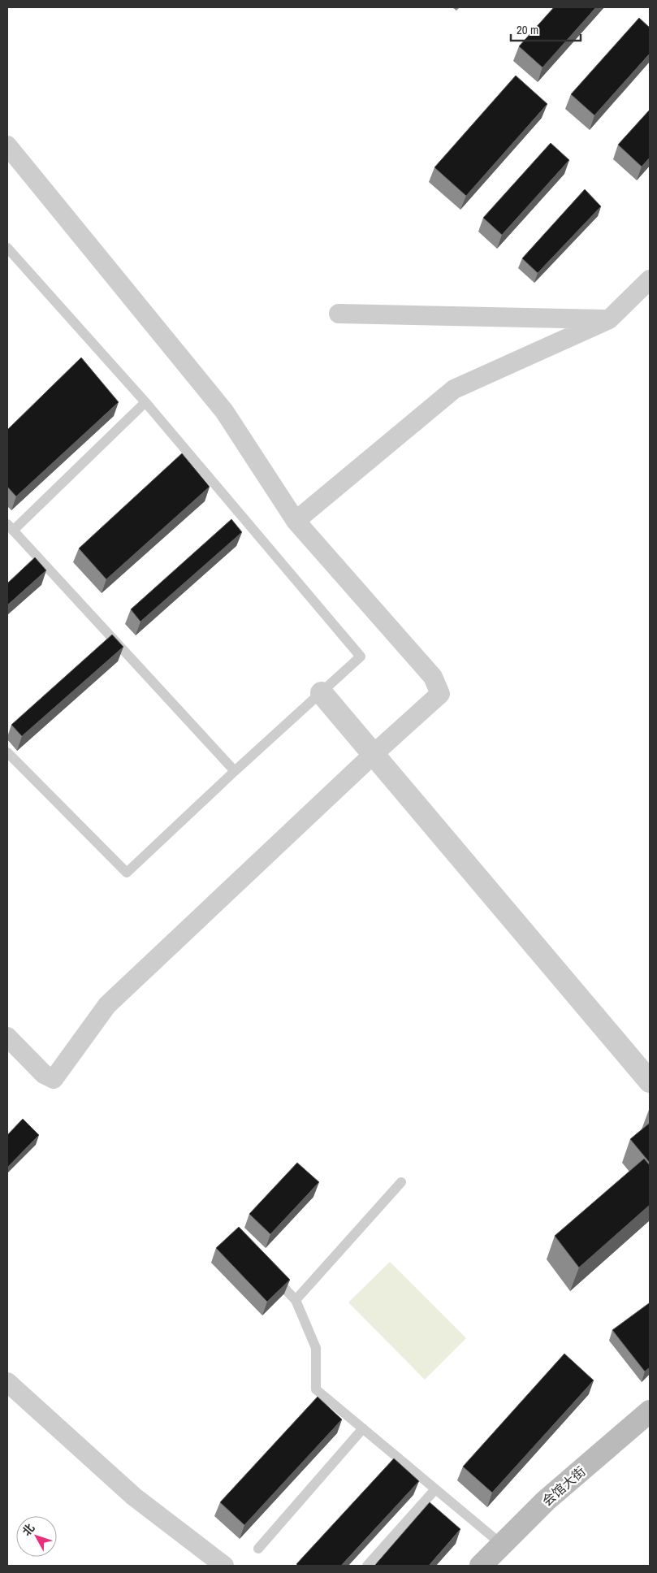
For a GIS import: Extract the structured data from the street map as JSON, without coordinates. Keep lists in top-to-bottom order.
{
  "streets": {
    "main road": ["会馆大街"]
  },
  "scale_bar": "20 m",
  "north": "top left"
}
